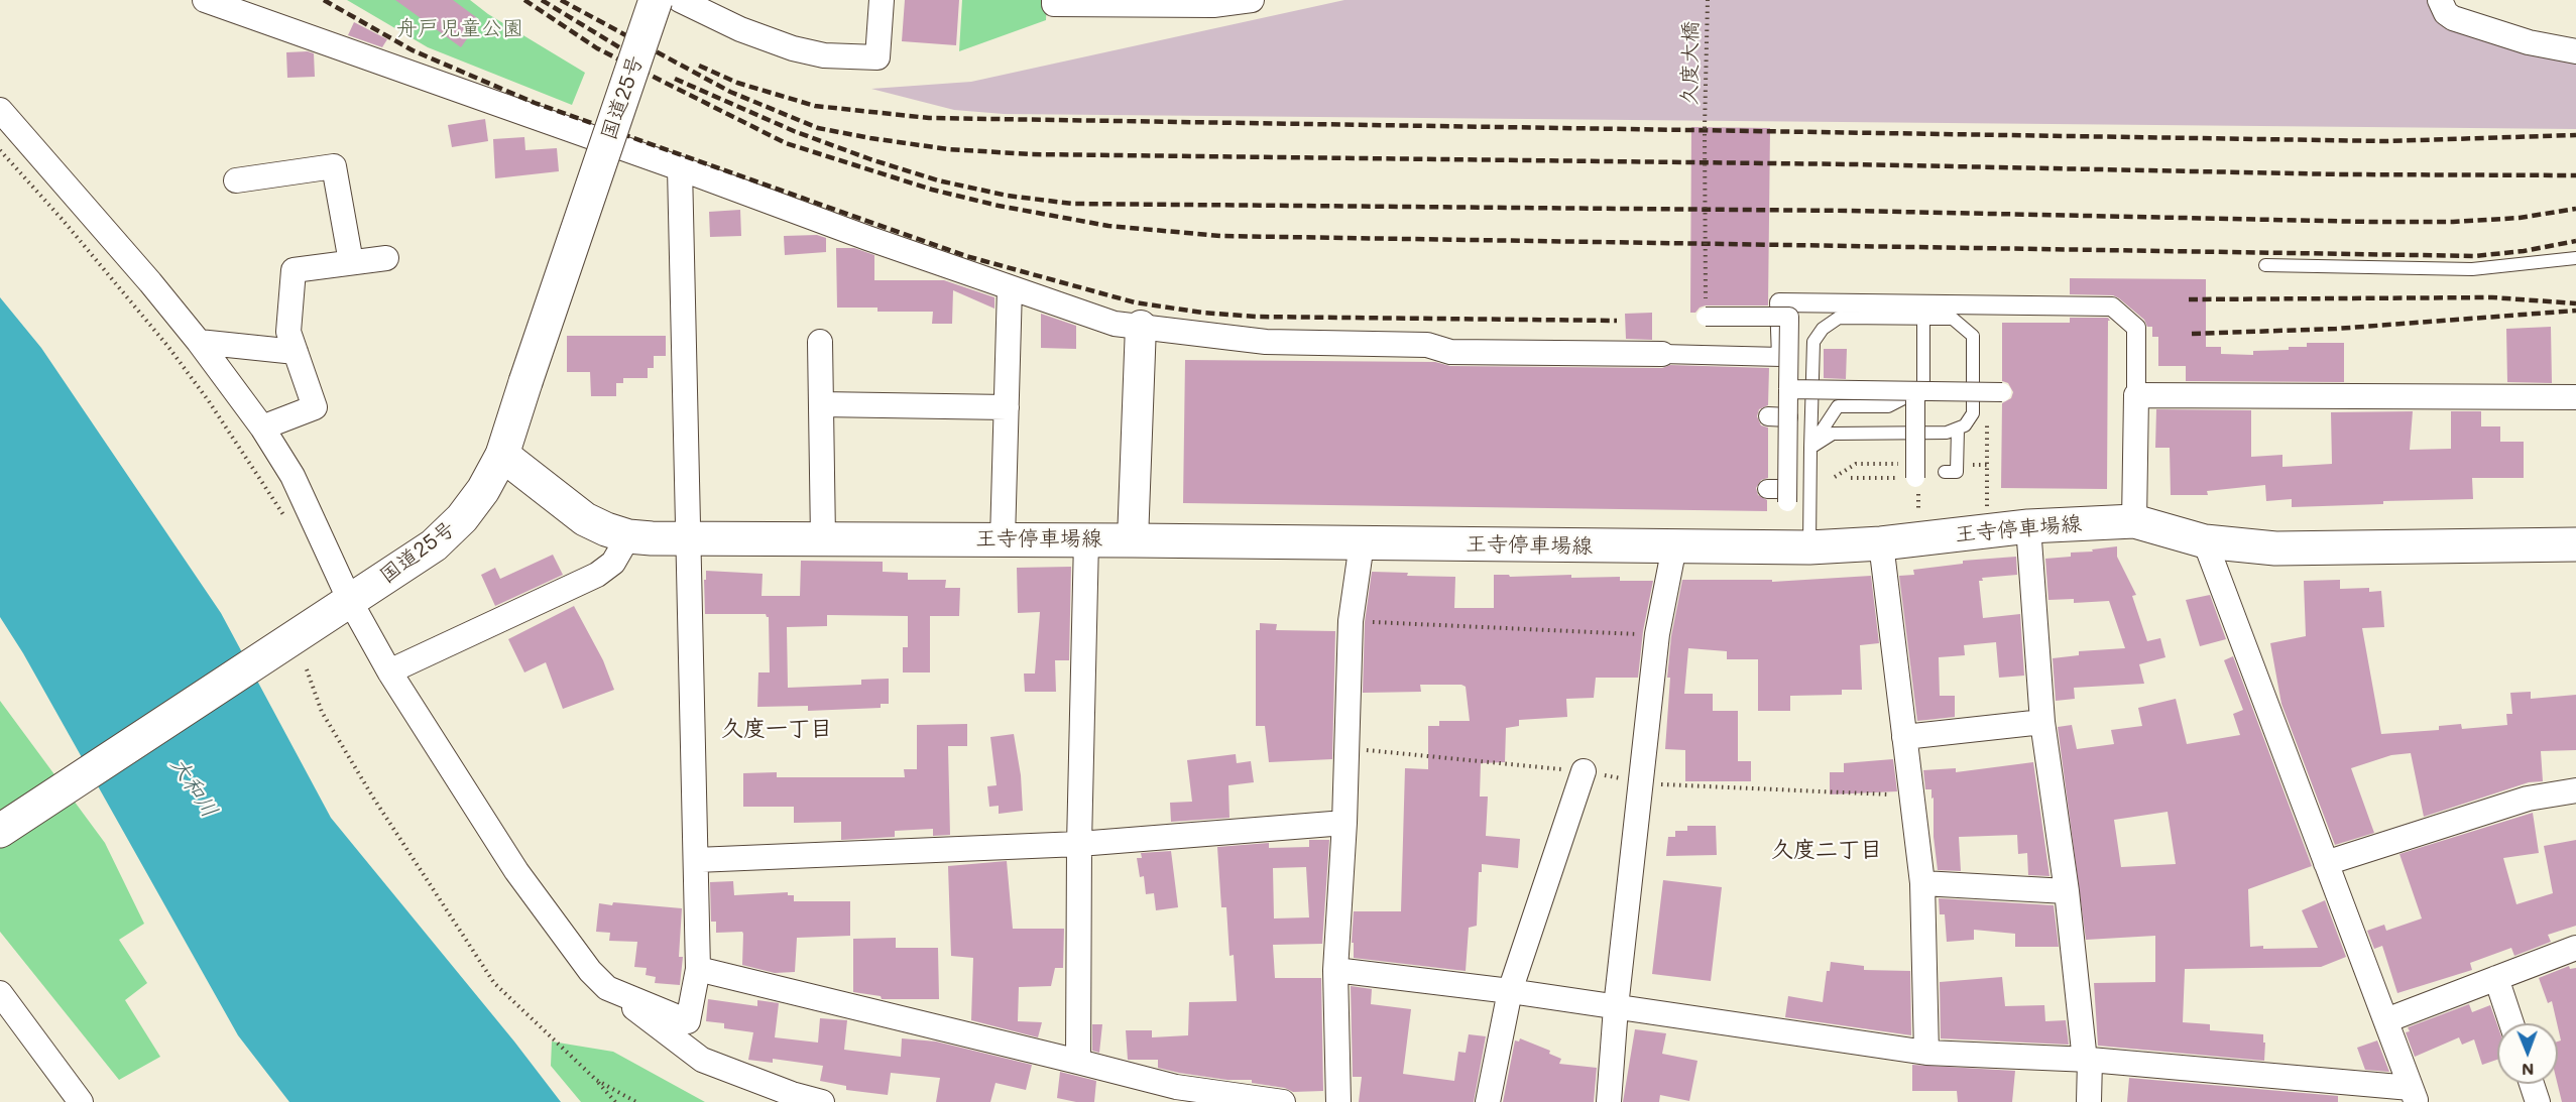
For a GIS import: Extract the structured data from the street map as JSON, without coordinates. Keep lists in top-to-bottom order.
{
  "streets": {
    "main road": ["国道25号", "王寺停車場線"],
    "path": ["久度大橋"]
  },
  "crossings": [
    ["国道25号", "王寺停車場線"]
  ],
  "districts": ["久度一丁目", "久度二丁目"],
  "water": ["大和川"],
  "parks": ["舟戸児童公園"],
  "north": "bottom"
}
